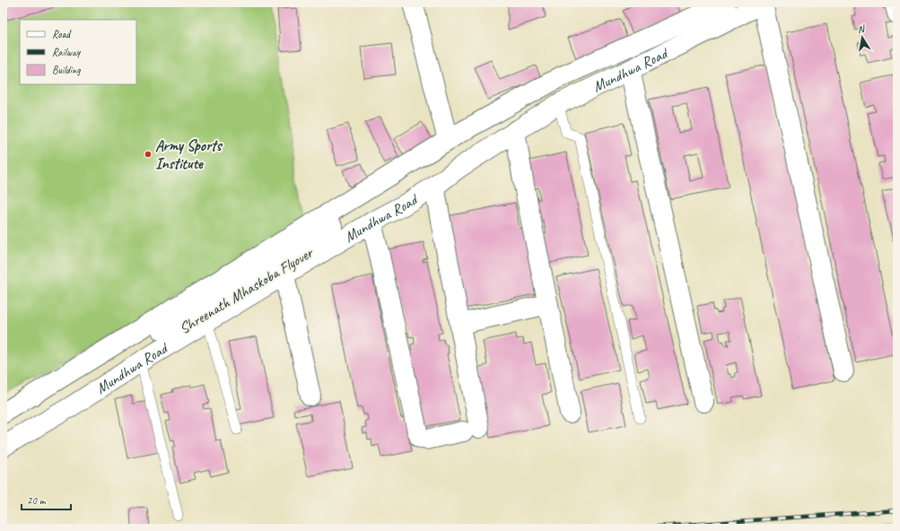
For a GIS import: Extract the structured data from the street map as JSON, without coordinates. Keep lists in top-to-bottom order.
{
  "streets": {
    "main road": ["Mundhwa Road", "Shreenath Mhaskoba Flyover"]
  },
  "crossings": [
    ["Mundhwa Road", "Shreenath Mhaskoba Flyover"]
  ],
  "places": ["Army Sports Institute"],
  "legend": ["Road", "Railway", "Building"],
  "scale_bar": "20 m",
  "north": "top"
}
